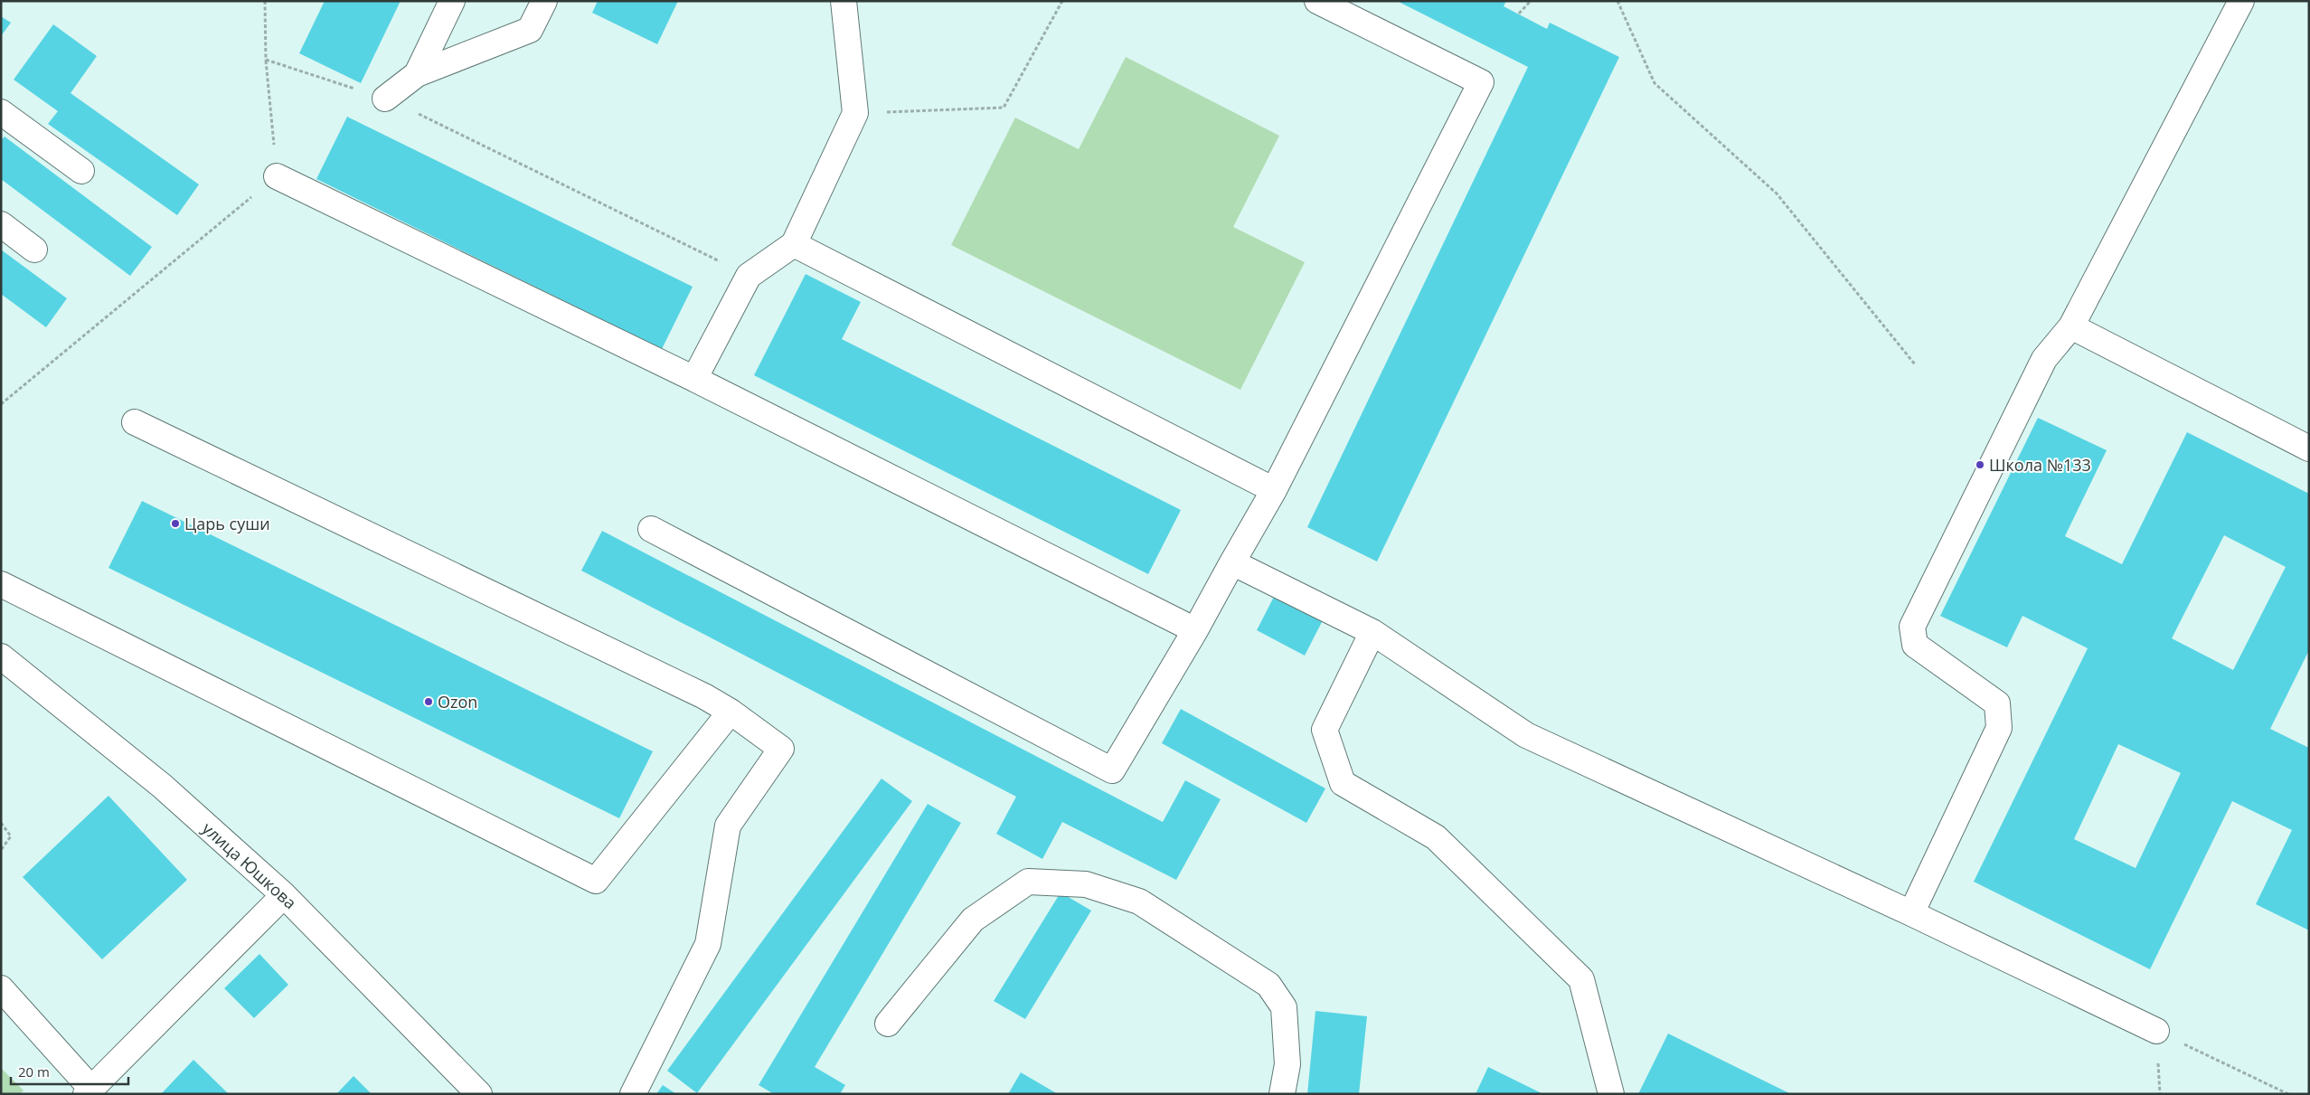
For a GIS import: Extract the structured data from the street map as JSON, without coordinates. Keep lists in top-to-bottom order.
{
  "streets": {
    "street": ["улица Юшкова"]
  },
  "places": ["Школа №133", "Царь суши", "Ozon"],
  "scale_bar": "20 m"
}
